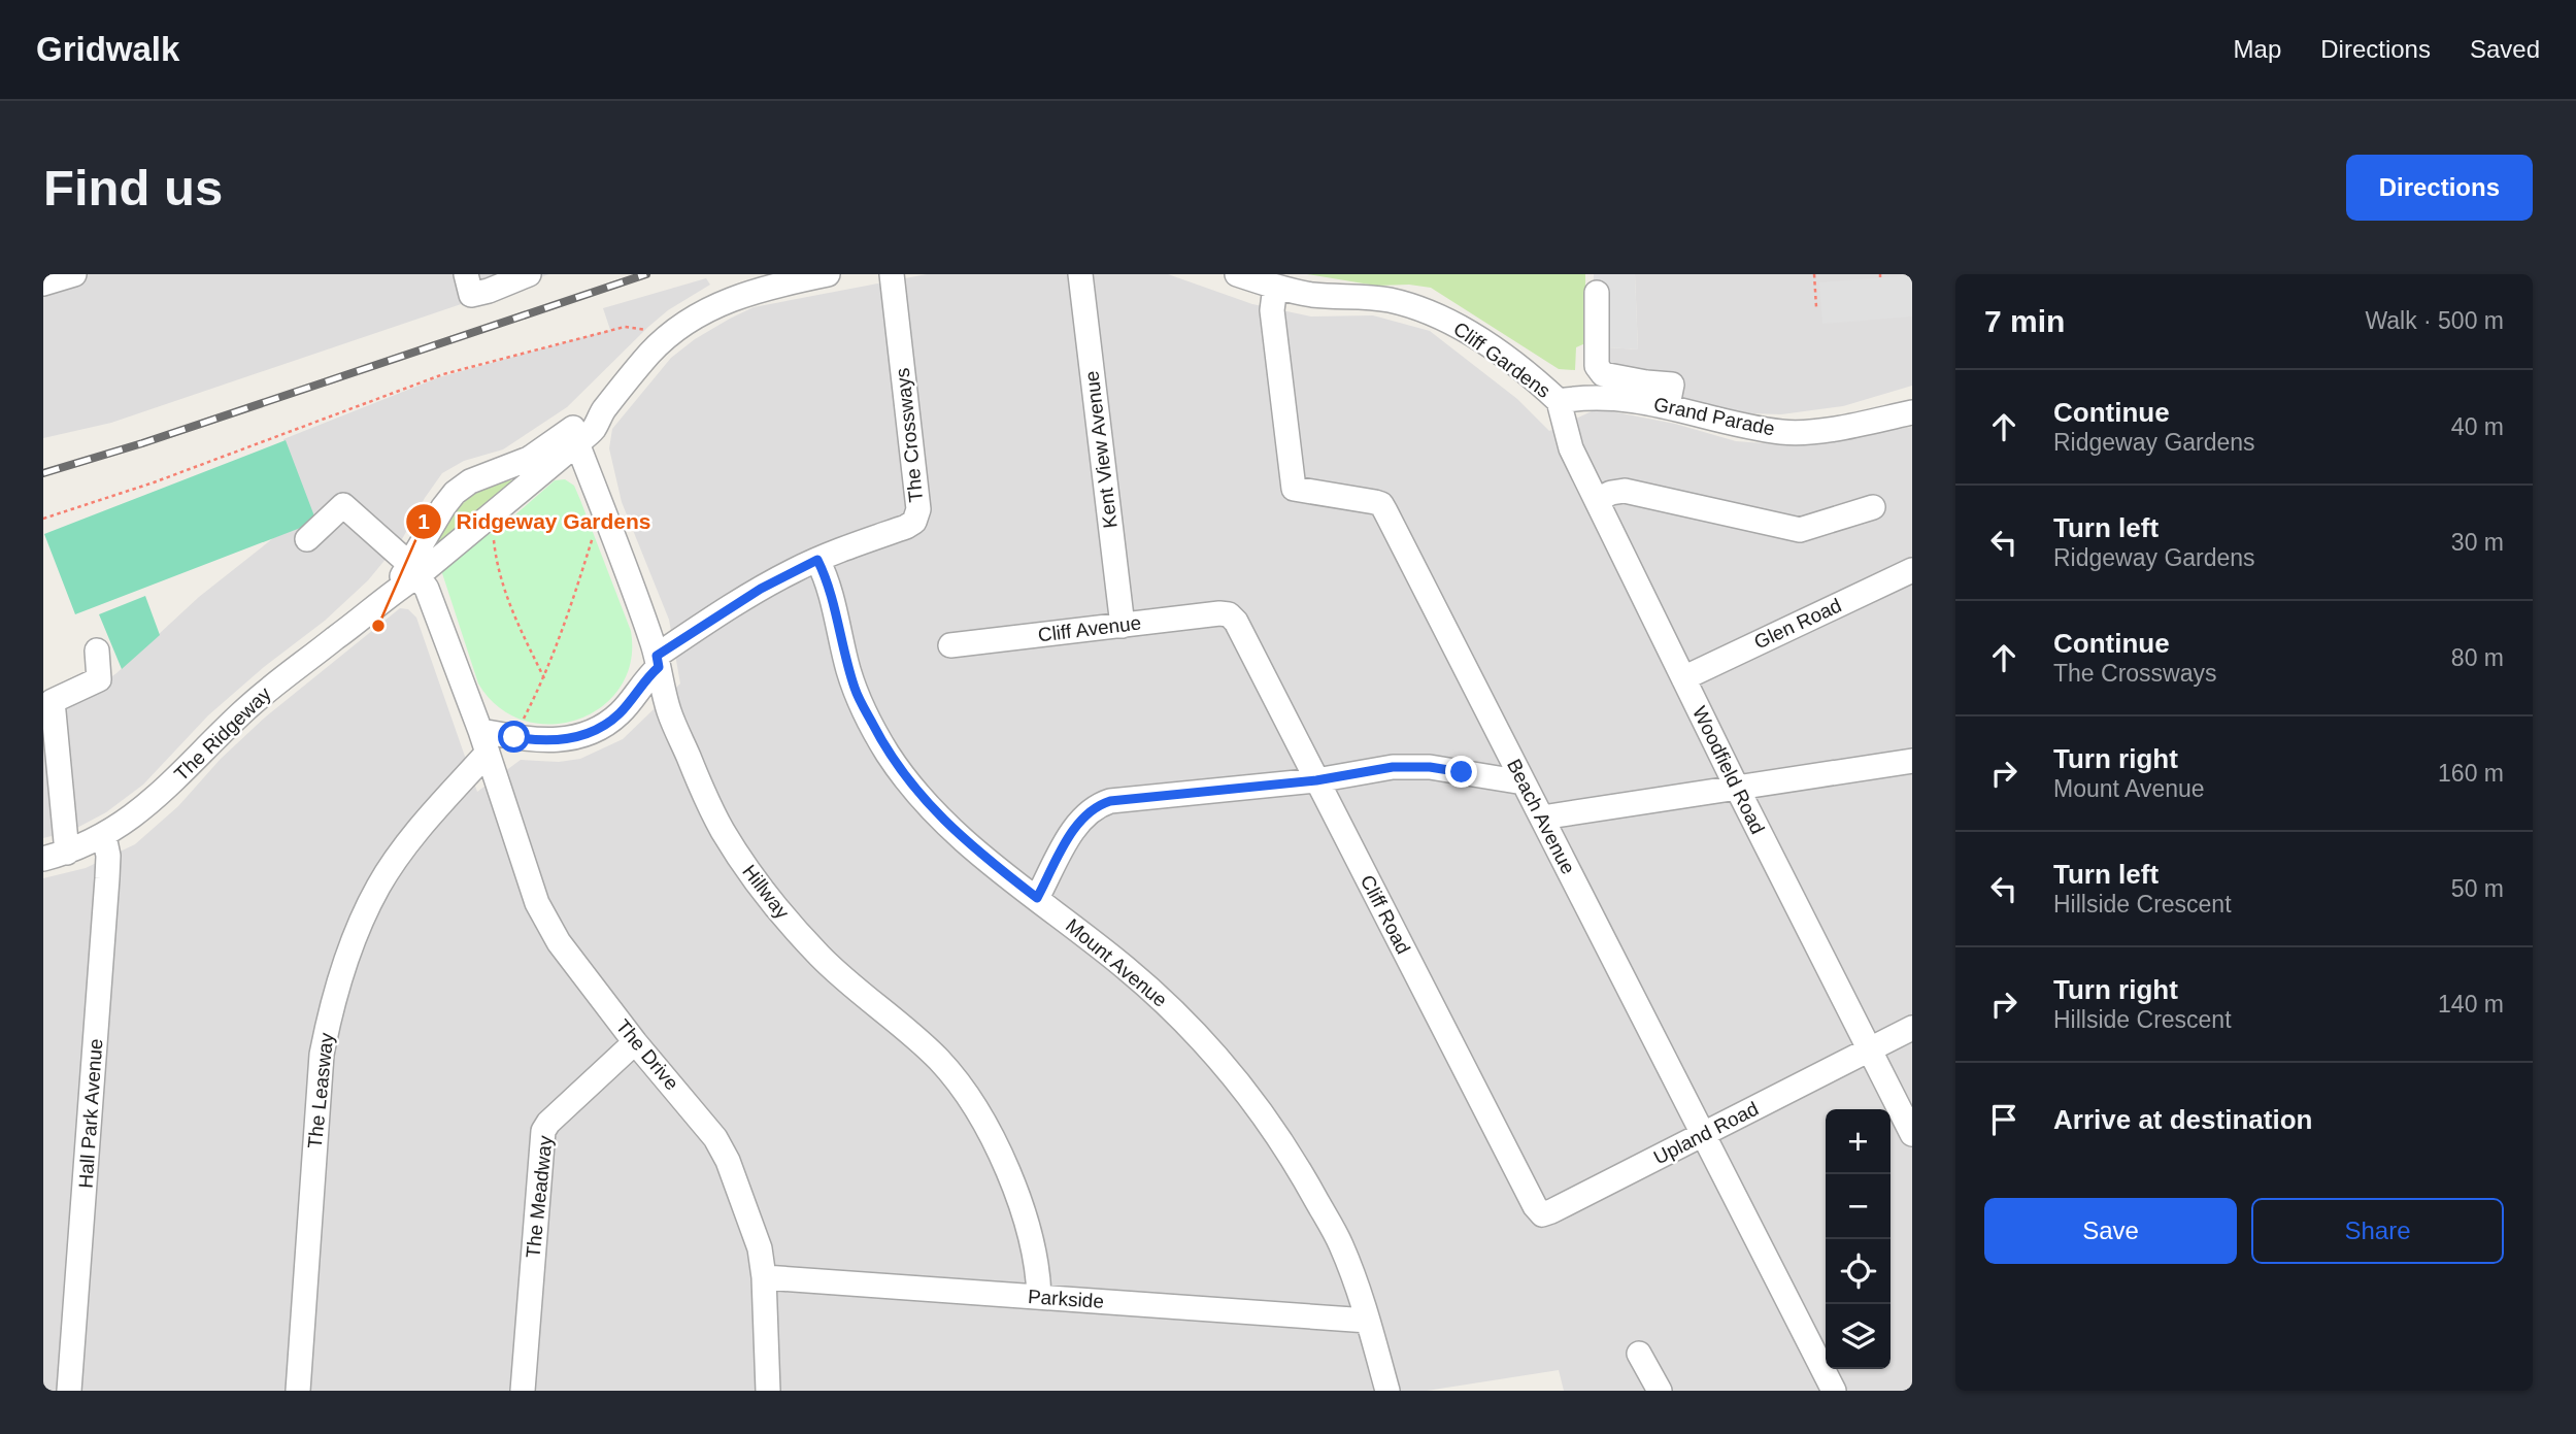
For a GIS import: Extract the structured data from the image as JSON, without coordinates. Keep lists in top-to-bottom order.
{
  "streets": {
    "street": [
      "Cliff Gardens",
      "Grand Parade",
      "The Crossways",
      "Kent View Avenue",
      "Glen Road",
      "Cliff Avenue",
      "The Ridgeway",
      "Woodfield Road",
      "Beach Avenue",
      "Hillway",
      "Cliff Road",
      "Mount Avenue",
      "The Drive",
      "The Leasway",
      "Hall Park Avenue",
      "Upland Road",
      "The Meadway",
      "Parkside"
    ]
  },
  "crossings": [
    ["Cliff Gardens", "Grand Parade"],
    ["Cliff Gardens", "Woodfield Road"],
    ["Cliff Gardens", "Beach Avenue"],
    ["Grand Parade", "Woodfield Road"],
    ["The Crossways", "Hillway"],
    ["The Crossways", "Mount Avenue"],
    ["The Crossways", "The Drive"],
    ["The Crossways", "The Leasway"],
    ["Kent View Avenue", "Cliff Avenue"],
    ["Glen Road", "Woodfield Road"],
    ["Cliff Avenue", "Cliff Road"],
    ["The Ridgeway", "Hillway"],
    ["The Ridgeway", "The Drive"],
    ["The Ridgeway", "Hall Park Avenue"],
    ["Woodfield Road", "Upland Road"],
    ["Beach Avenue", "Upland Road"],
    ["Hillway", "Parkside"],
    ["Cliff Road", "Upland Road"],
    ["Mount Avenue", "Parkside"],
    ["The Drive", "The Leasway"],
    ["The Drive", "The Meadway"],
    ["The Drive", "Parkside"]
  ],
  "places": ["Ridgeway Gardens"],
  "page": {
    "header": "Gridwalk",
    "nav": ["Map", "Directions", "Saved"],
    "buttons": [
      "Directions",
      ["Save", "Share"]
    ],
    "title": "Find us",
    "heading": ["7 min", "Walk · 500 m"],
    "list": [
      ["Continue", "Ridgeway Gardens", "40 m"],
      ["Turn left", "Ridgeway Gardens", "30 m"],
      ["Continue", "The Crossways", "80 m"],
      ["Turn right", "Mount Avenue", "160 m"],
      ["Turn left", "Hillside Crescent", "50 m"],
      ["Turn right", "Hillside Crescent", "140 m"],
      "Arrive at destination"
    ],
    "map_buttons": ["+", "−"]
  }
}
